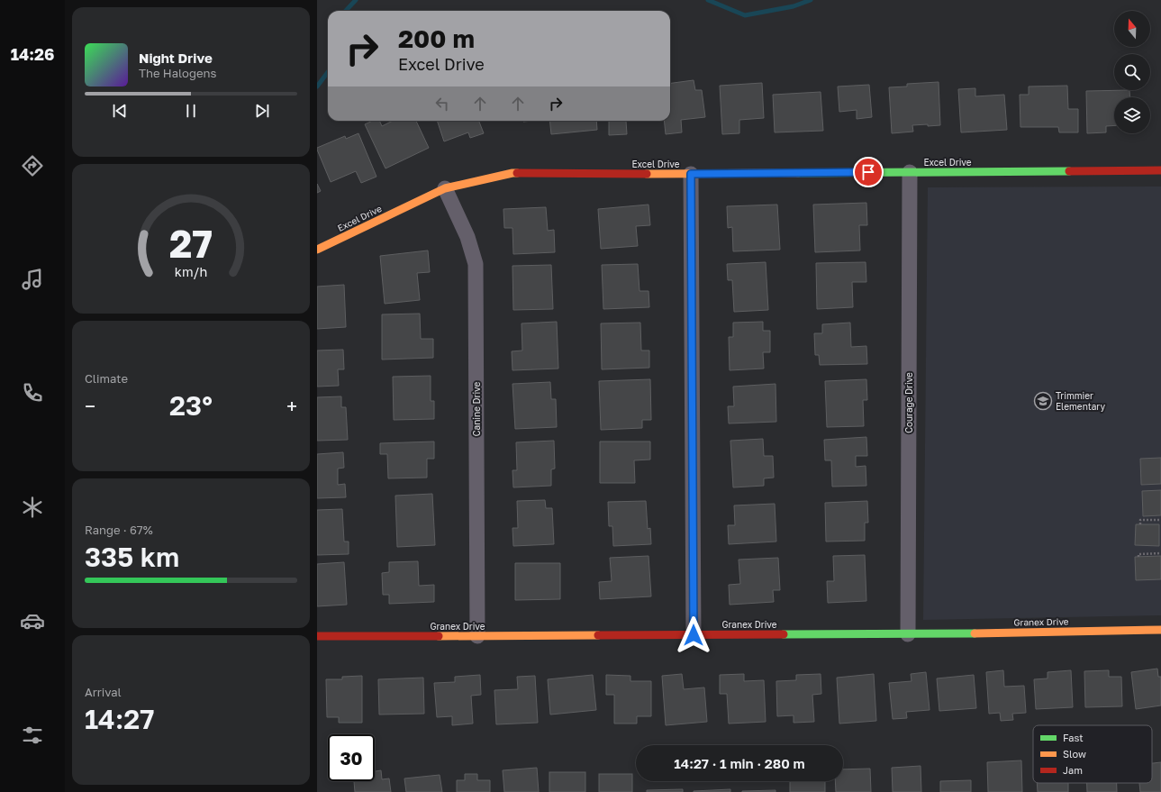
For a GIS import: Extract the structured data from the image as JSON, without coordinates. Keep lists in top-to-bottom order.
{
  "streets": {
    "street": [
      "Excel Drive",
      "Courage Drive",
      "Canine Drive",
      "Granex Drive"
    ]
  },
  "crossings": [
    ["Excel Drive", "Courage Drive"],
    ["Excel Drive", "Canine Drive"],
    ["Courage Drive", "Granex Drive"],
    ["Canine Drive", "Granex Drive"]
  ],
  "places": {
    "school or university": ["Trimmier Elementary"]
  },
  "legend": ["Fast", "Slow", "Jam"],
  "north": "top",
  "page": {
    "tabs": "14:26",
    "turn": ["200 m", "Excel Drive"],
    "song": ["Night Drive", "The Halogens"],
    "tile": [
      "Climate",
      ["Range · 67%", "335 km"],
      ["Arrival", "14:27"]
    ],
    "heat": ["−", "23°", "+"],
    "limit": "30",
    "trip": "14:27 · 1 min · 280 m",
    "gauge": ["27", "km/h"]
  }
}
